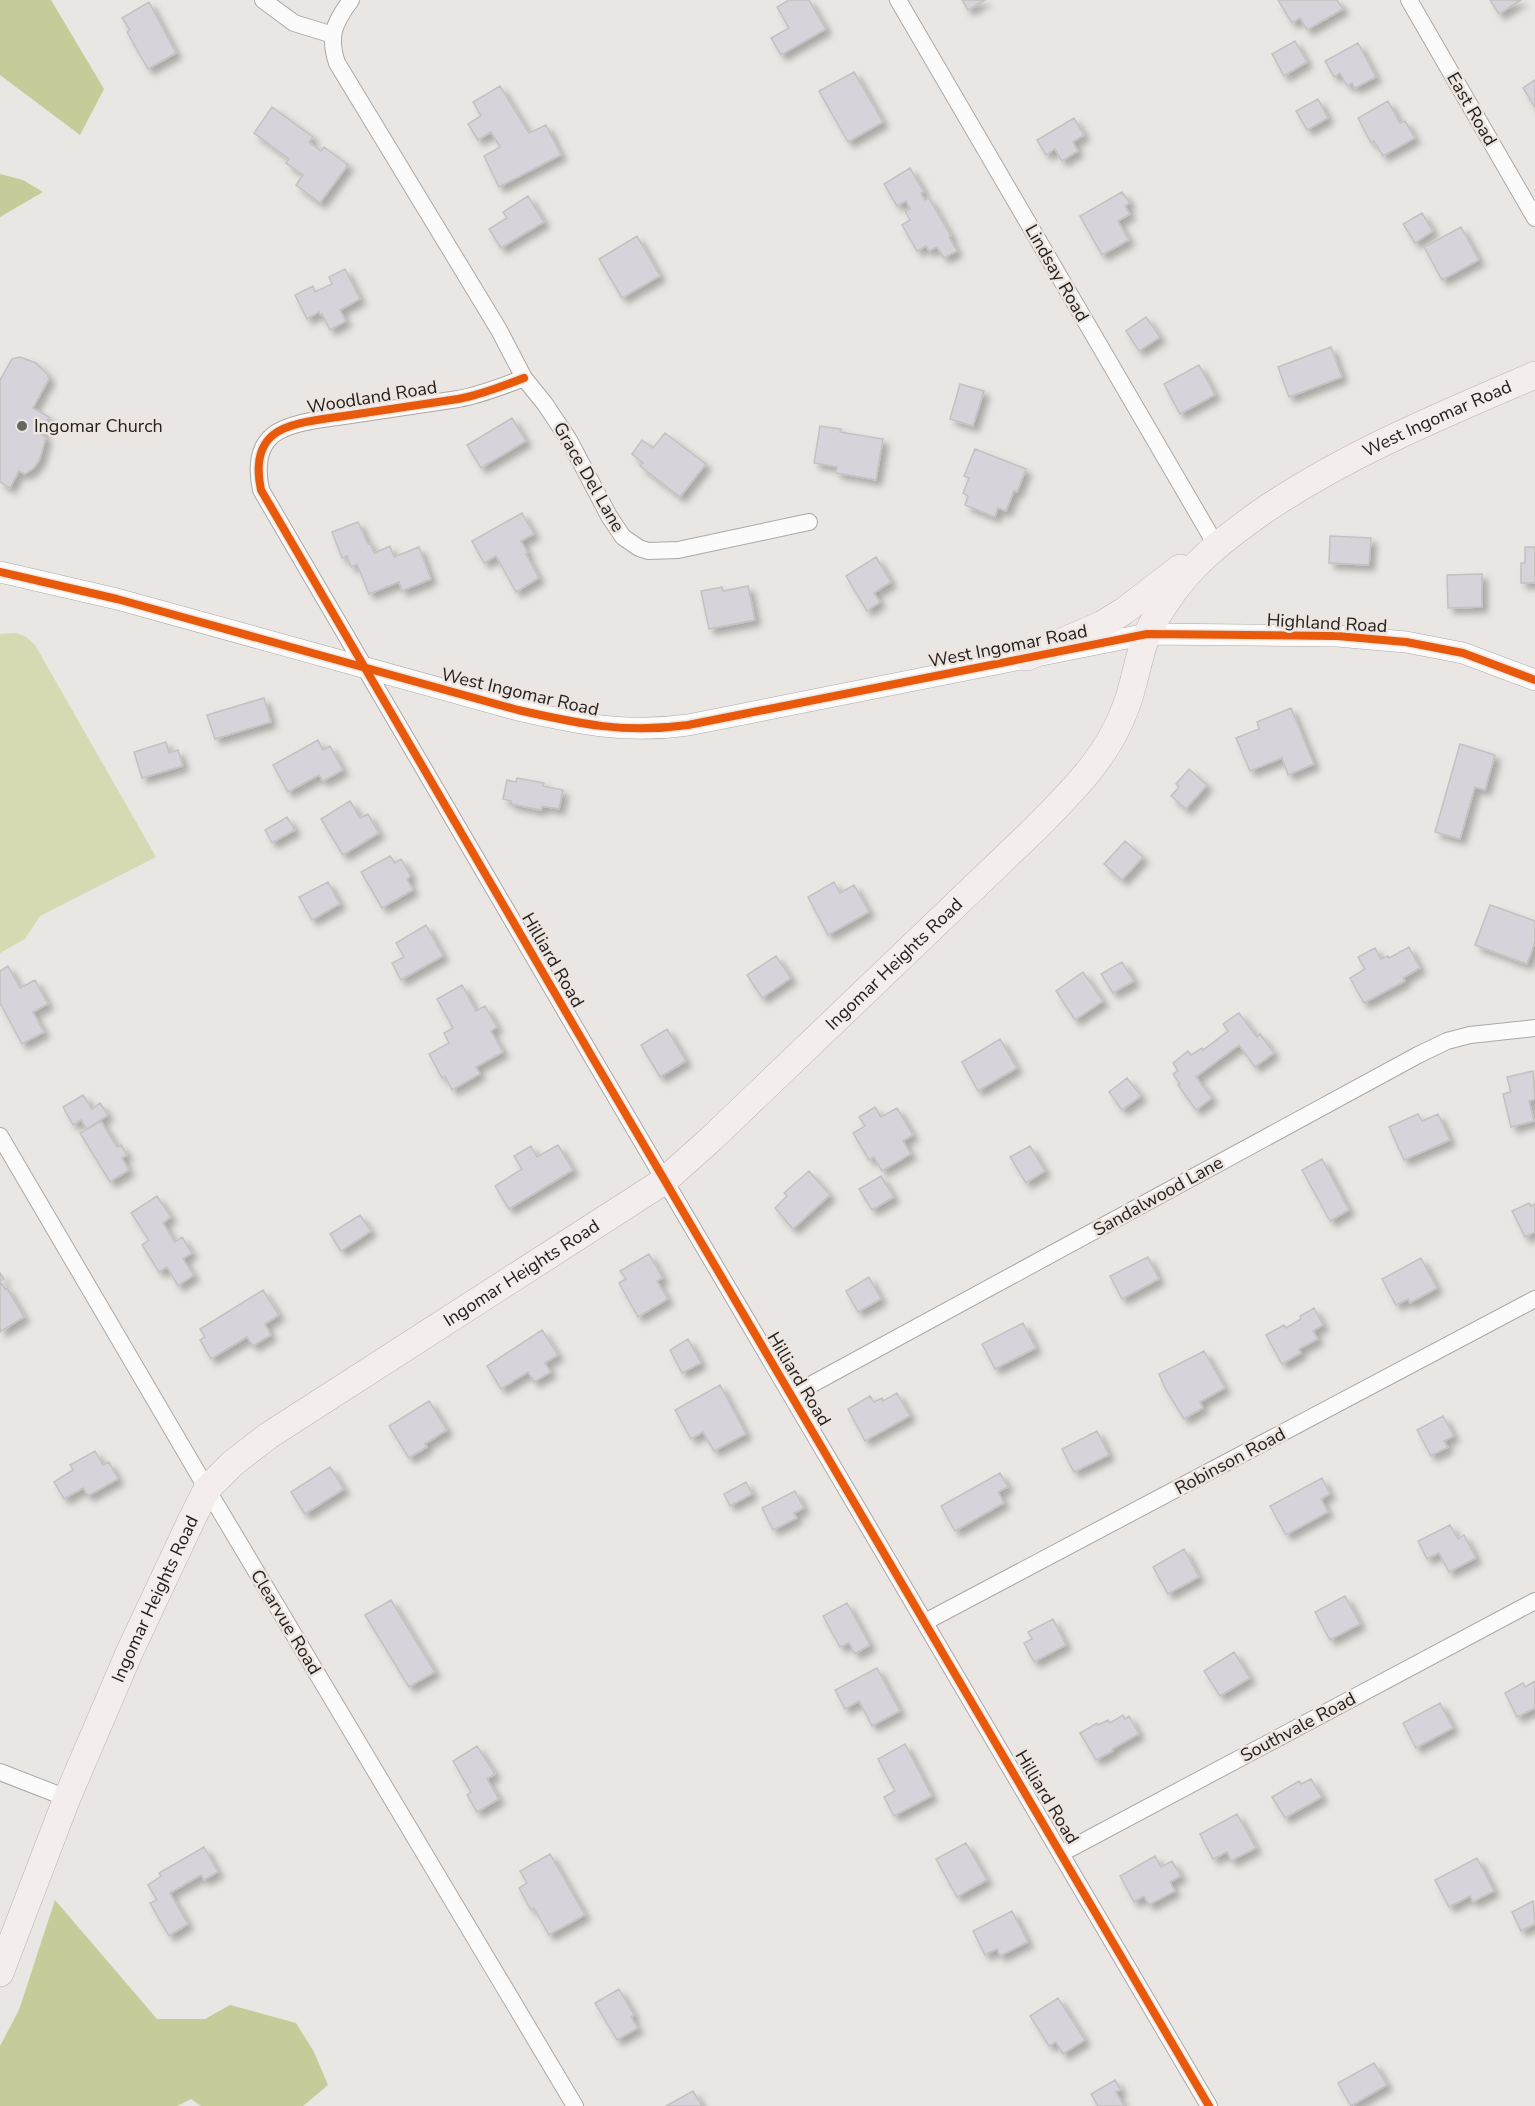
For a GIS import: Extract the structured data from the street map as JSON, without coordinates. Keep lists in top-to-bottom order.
{
  "streets": {
    "main road": ["West Ingomar Road", "Ingomar Heights Road"],
    "street": [
      "East Road",
      "Lindsay Road",
      "Woodland Road",
      "Grace Del Lane",
      "Highland Road",
      "Hilliard Road",
      "Sandalwood Lane",
      "Robinson Road",
      "Clearvue Road",
      "Southvale Road"
    ]
  },
  "crossings": [
    ["Lindsay Road", "West Ingomar Road"],
    ["Woodland Road", "West Ingomar Road"],
    ["Woodland Road", "Grace Del Lane"],
    ["Woodland Road", "Hilliard Road"],
    ["West Ingomar Road", "Highland Road"],
    ["West Ingomar Road", "Hilliard Road"],
    ["West Ingomar Road", "Ingomar Heights Road"],
    ["Highland Road", "Ingomar Heights Road"],
    ["Hilliard Road", "Ingomar Heights Road"],
    ["Hilliard Road", "Sandalwood Lane"],
    ["Hilliard Road", "Robinson Road"],
    ["Hilliard Road", "Southvale Road"],
    ["Ingomar Heights Road", "Clearvue Road"]
  ],
  "places": ["Ingomar Church"]
}
